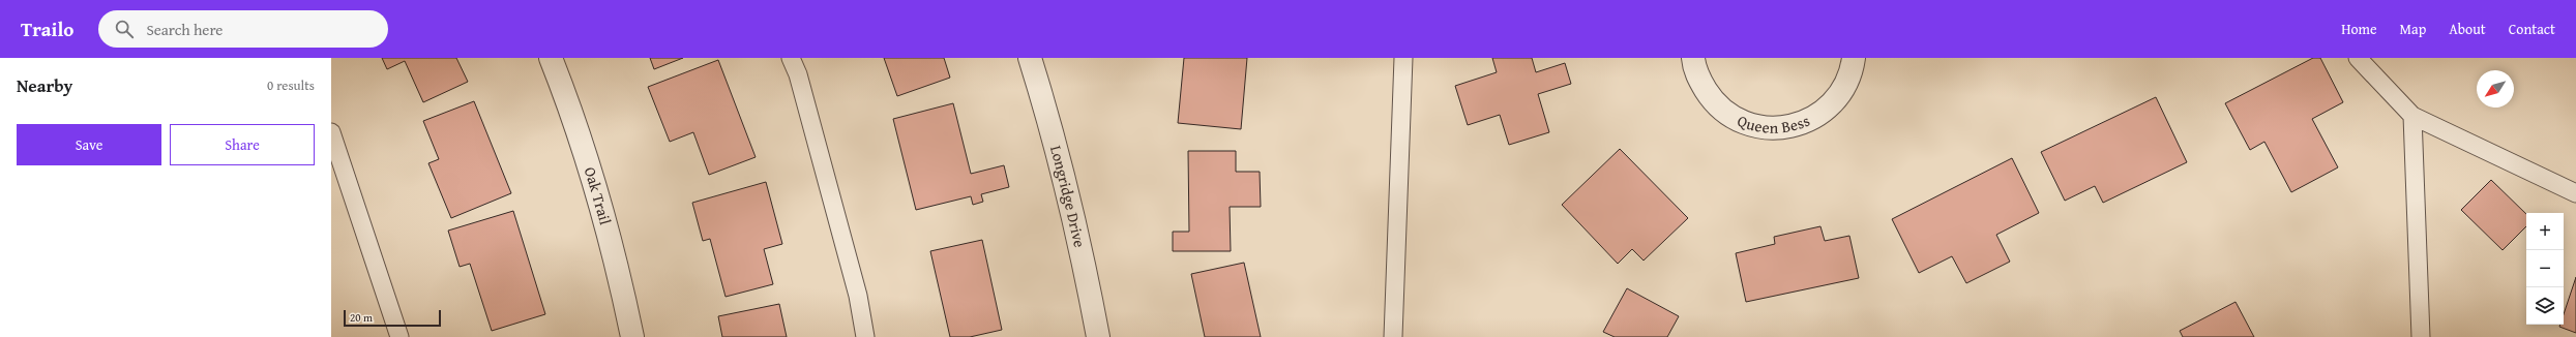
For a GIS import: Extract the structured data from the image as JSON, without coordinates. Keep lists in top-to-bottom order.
{
  "streets": {
    "street": ["Queen Bess", "Oak Trail", "Longridge Drive"]
  },
  "scale_bar": "20 m",
  "north": "bottom left",
  "page": {
    "header": "Trailo",
    "search": "Search here",
    "nav": [
      "Home",
      "Map",
      "About",
      "Contact"
    ],
    "heading": ["Nearby", "0 results"],
    "buttons": ["Save", "Share"],
    "map_buttons": ["+", "−"],
    "scale": "20 m"
  }
}
